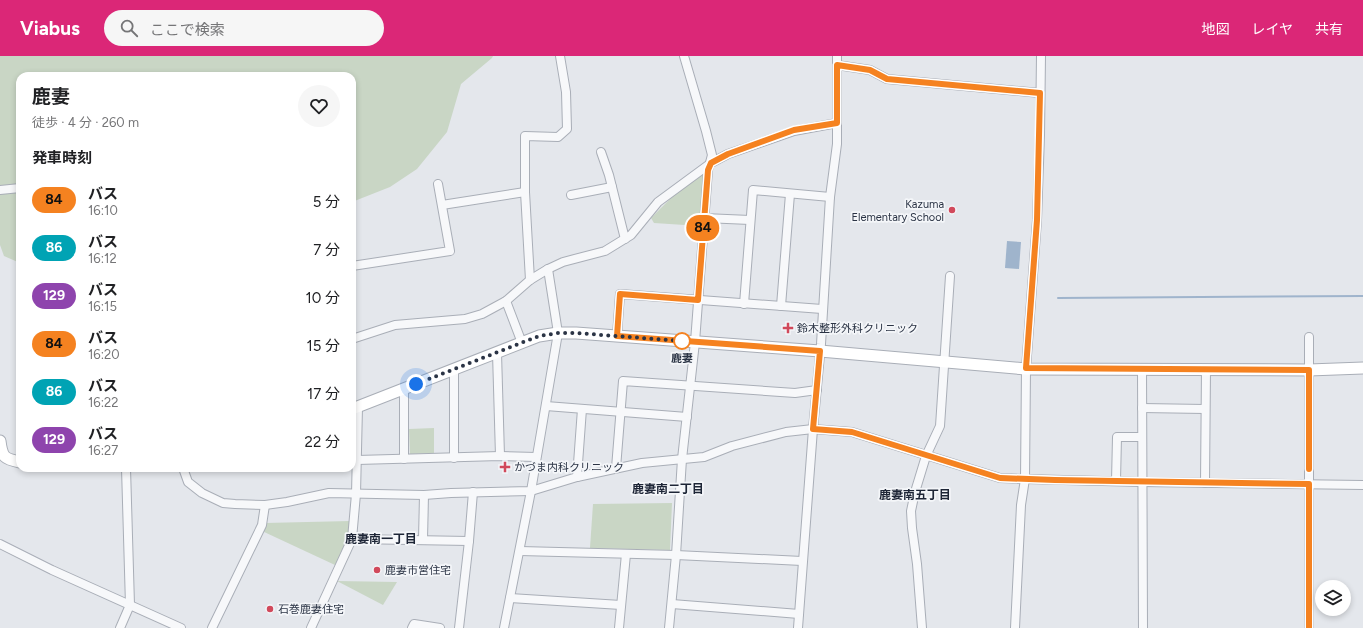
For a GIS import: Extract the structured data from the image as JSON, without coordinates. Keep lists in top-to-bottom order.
{
  "districts": ["鹿妻南二丁目", "鹿妻南五丁目", "鹿妻南一丁目"],
  "places": {
    "other": [
      "Kazuma Elementary School",
      "鹿妻",
      "鹿妻市営住宅",
      "石巻鹿妻住宅"
    ],
    "health": ["鈴木整形外科クリニック", "かづま内科クリニック"]
  },
  "lines": ["bus line 84"],
  "page": {
    "header": "Viabus",
    "search": "ここで検索",
    "nav": ["地図", "レイヤ", "共有"],
    "on_map": "84",
    "heading": [
      ["鹿妻", "徒歩 · 4 分 · 260 m"],
      "発車時刻"
    ],
    "list": [
      {
        "mark": "84",
        "name": "バス",
        "note": "16:10",
        "value": "5 分"
      },
      {
        "mark": "86",
        "name": "バス",
        "note": "16:12",
        "value": "7 分"
      },
      {
        "mark": "129",
        "name": "バス",
        "note": "16:15",
        "value": "10 分"
      },
      {
        "mark": "84",
        "name": "バス",
        "note": "16:20",
        "value": "15 分"
      },
      {
        "mark": "86",
        "name": "バス",
        "note": "16:22",
        "value": "17 分"
      },
      {
        "mark": "129",
        "name": "バス",
        "note": "16:27",
        "value": "22 分"
      }
    ]
  }
}
